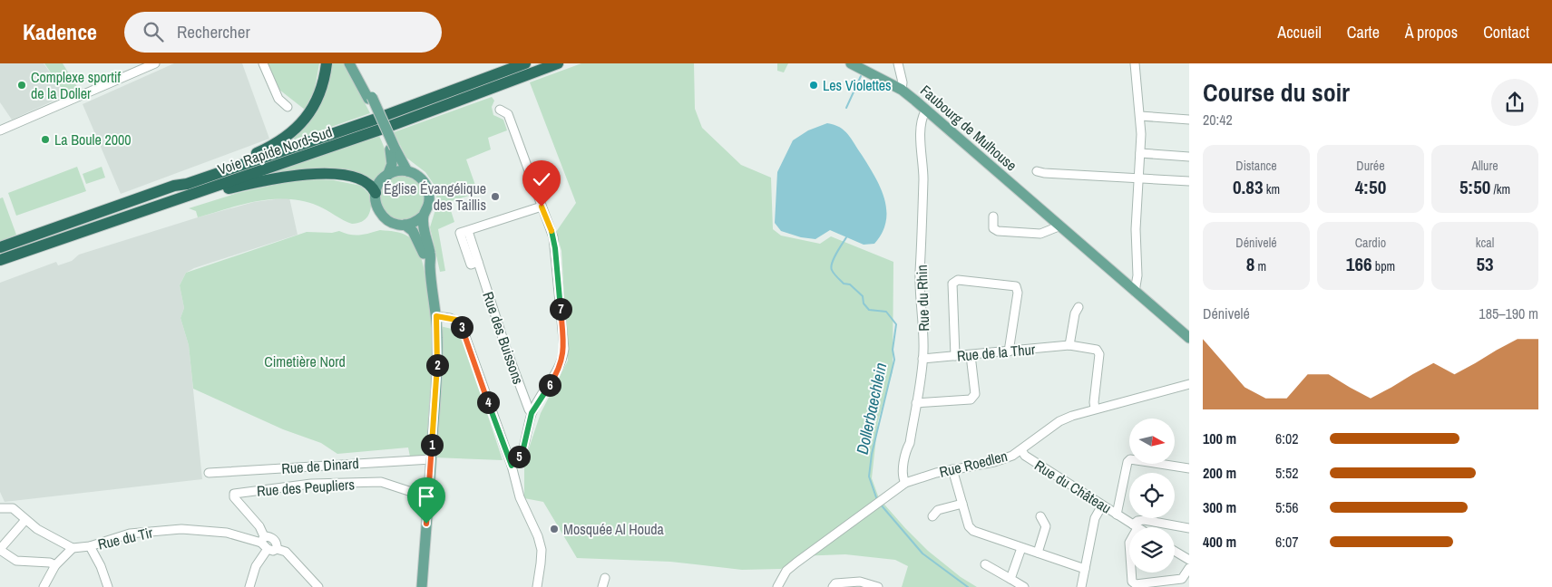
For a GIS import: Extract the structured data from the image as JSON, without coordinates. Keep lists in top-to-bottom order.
{
  "streets": {
    "highway": ["Voie Rapide Nord-Sud"],
    "main road": ["Faubourg de Mulhouse"],
    "street": [
      "Rue du Rhin",
      "Rue des Buissons",
      "Rue de la Thur",
      "Rue Roedlen",
      "Rue de Dinard",
      "Rue du Château",
      "Rue des Peupliers",
      "Rue du Tir"
    ]
  },
  "crossings": [
    ["Faubourg de Mulhouse", "Rue du Rhin"],
    ["Rue du Rhin", "Rue de la Thur"],
    ["Rue du Rhin", "Rue Roedlen"],
    ["Rue de la Thur", "Rue Roedlen"],
    ["Rue Roedlen", "Rue du Château"],
    ["Rue des Peupliers", "Rue du Tir"]
  ],
  "water": ["Dollerbaechlein"],
  "parks": ["Cimetière Nord"],
  "places": [
    "Complexe sportif de la Doller",
    "Les Violettes",
    "La Boule 2000",
    "Église Évangélique des Taillis",
    "Mosquée Al Houda"
  ],
  "north": "right",
  "page": {
    "header": "Kadence",
    "search": "Rechercher",
    "nav": [
      "Accueil",
      "Carte",
      "À propos",
      "Contact"
    ],
    "heading": ["Course du soir", "20:42"],
    "stats": [
      ["Distance", "0.83 km"],
      ["Durée", "4:50"],
      ["Allure", "5:50 /km"],
      ["Dénivelé", "8 m"],
      ["Cardio", "166 bpm"],
      ["kcal", "53"]
    ],
    "chart": ["Dénivelé", "185–190 m"],
    "pins": [
      "7",
      "3",
      "2",
      "6",
      "4",
      "1",
      "5"
    ],
    "list": [
      {
        "name": "100 m",
        "note": "6:02"
      },
      {
        "name": "200 m",
        "note": "5:52"
      },
      {
        "name": "300 m",
        "note": "5:56"
      },
      {
        "name": "400 m",
        "note": "6:07"
      }
    ]
  }
}
